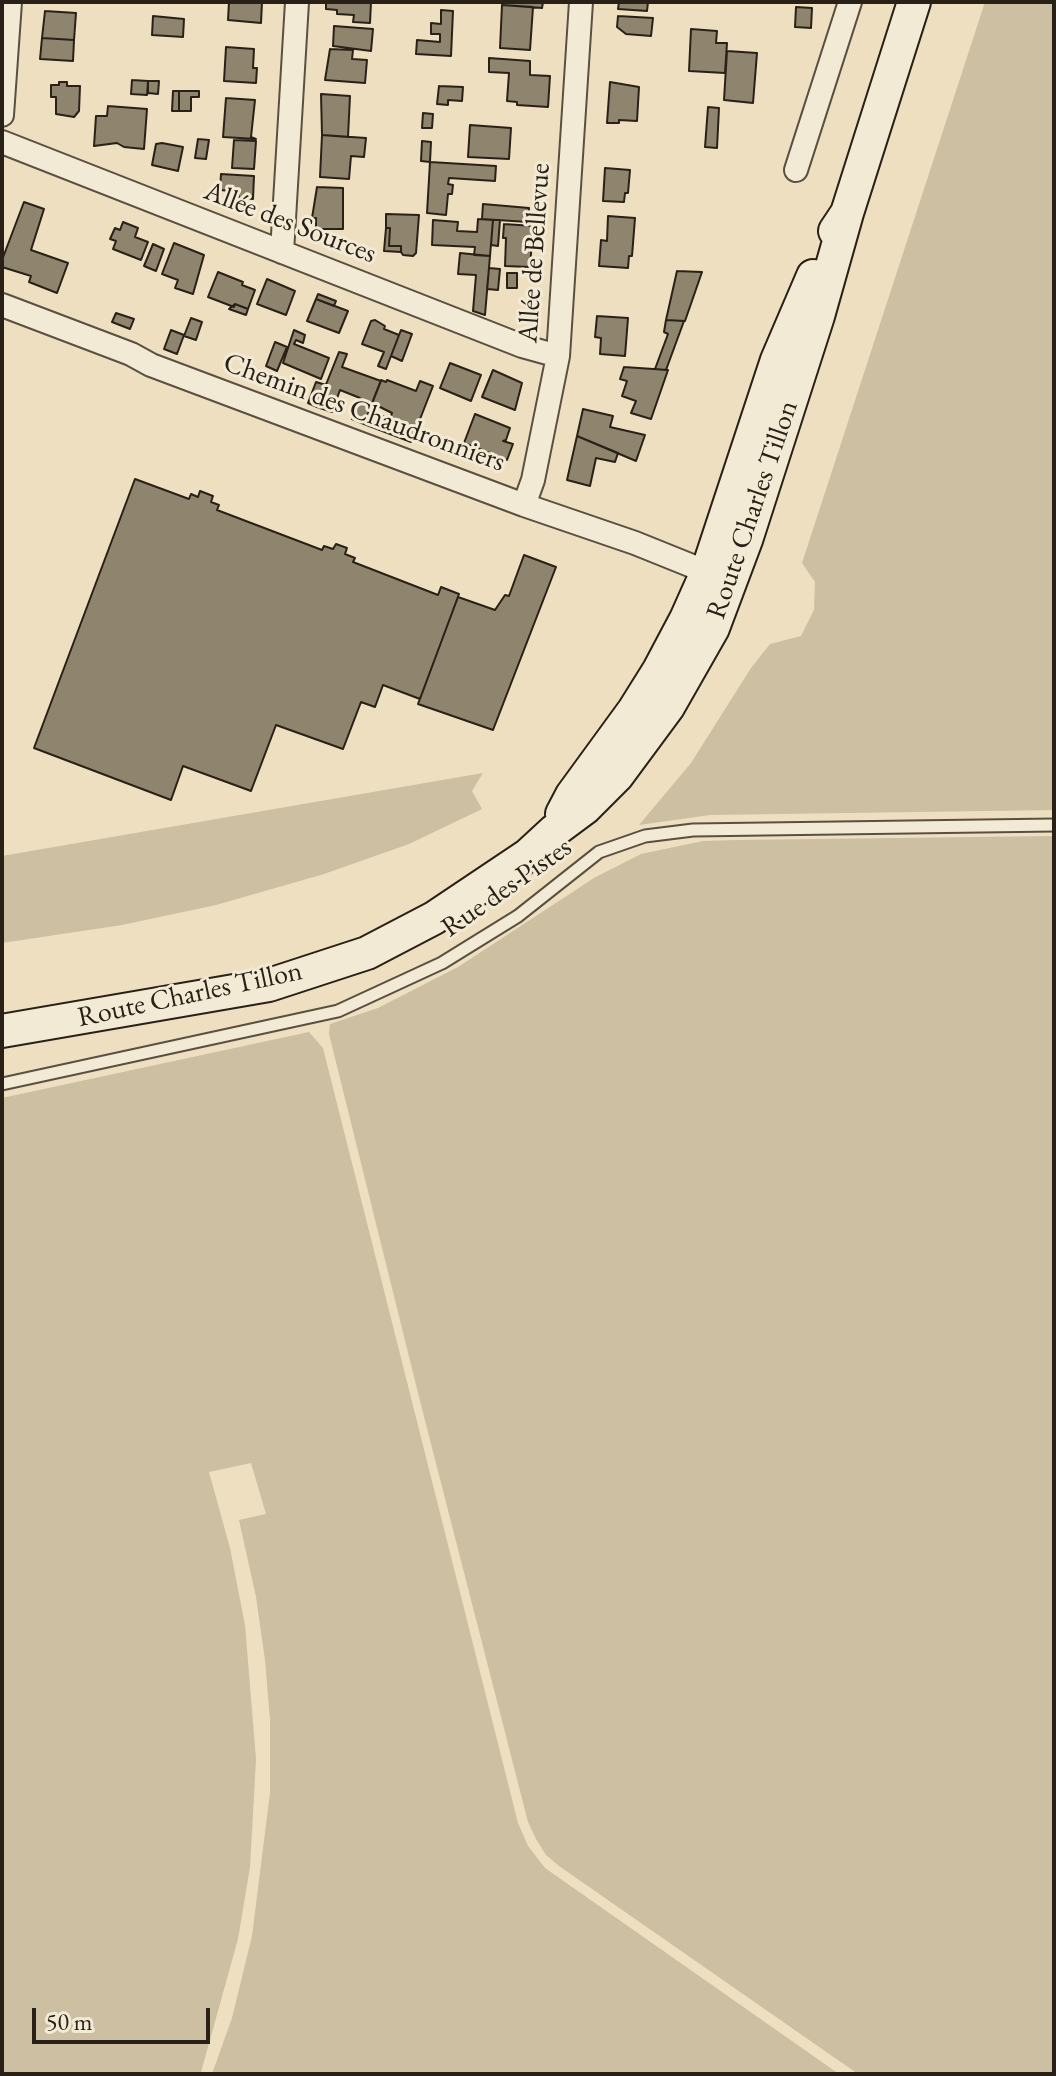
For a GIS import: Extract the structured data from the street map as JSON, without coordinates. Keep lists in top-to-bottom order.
{
  "streets": {
    "main road": ["Route Charles Tillon"],
    "street": ["Allée des Sources", "Allée de Bellevue", "Chemin des Chaudronniers"],
    "lane": ["Rue des Pistes"]
  },
  "crossings": [
    ["Allée des Sources", "Allée de Bellevue"],
    ["Allée de Bellevue", "Chemin des Chaudronniers"]
  ],
  "scale_bar": "50 m"
}
